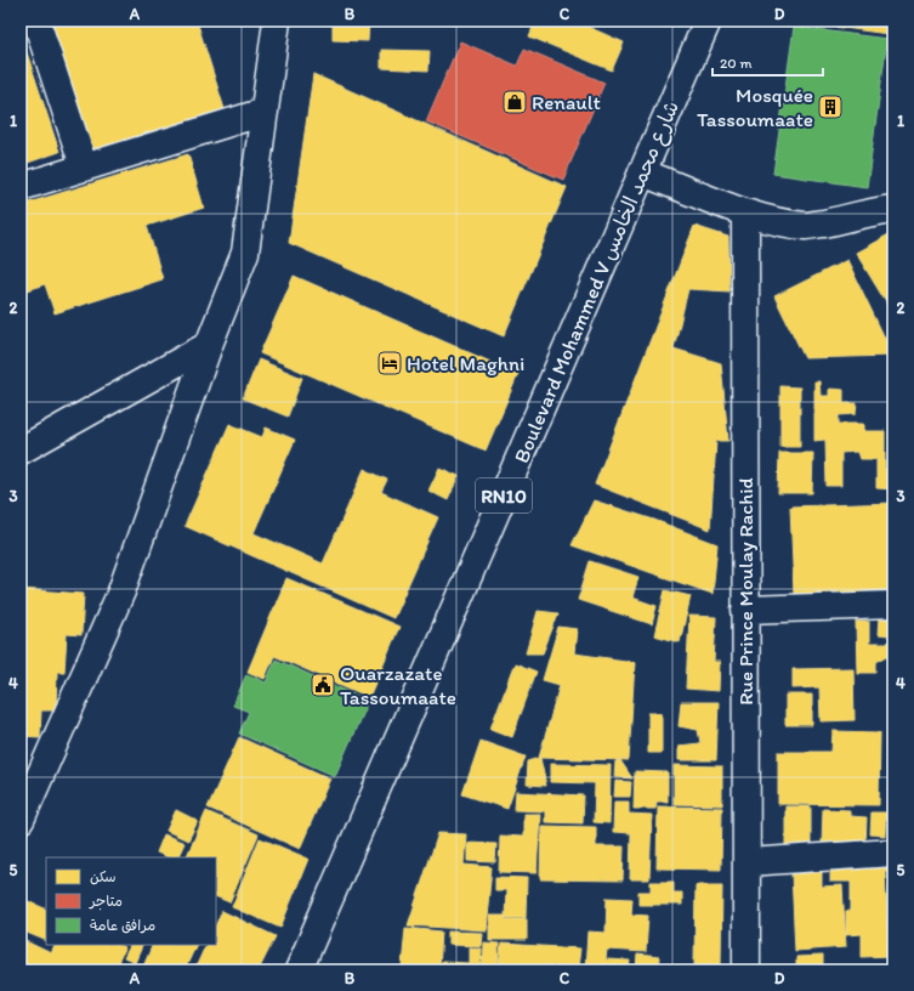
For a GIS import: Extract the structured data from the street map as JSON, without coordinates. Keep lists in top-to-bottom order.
{
  "streets": {
    "street": ["Boulevard Mohammed V شارع محمد الخامس", "RN10", "Rue Prince Moulay Rachid"]
  },
  "places": {
    "shop": ["Renault"],
    "building": ["Mosquée Tassoumaate"],
    "hotel": ["Hotel Maghni"],
    "public building": ["Ouarzazate Tassoumaate"]
  },
  "legend": ["سكن", "متاجر", "مرافق عامة"],
  "scale_bar": "20 m",
  "grid": {
    "columns": [
      "A",
      "B",
      "C",
      "D"
    ],
    "rows": [
      "1",
      "2",
      "3",
      "4",
      "5"
    ]
  }
}
